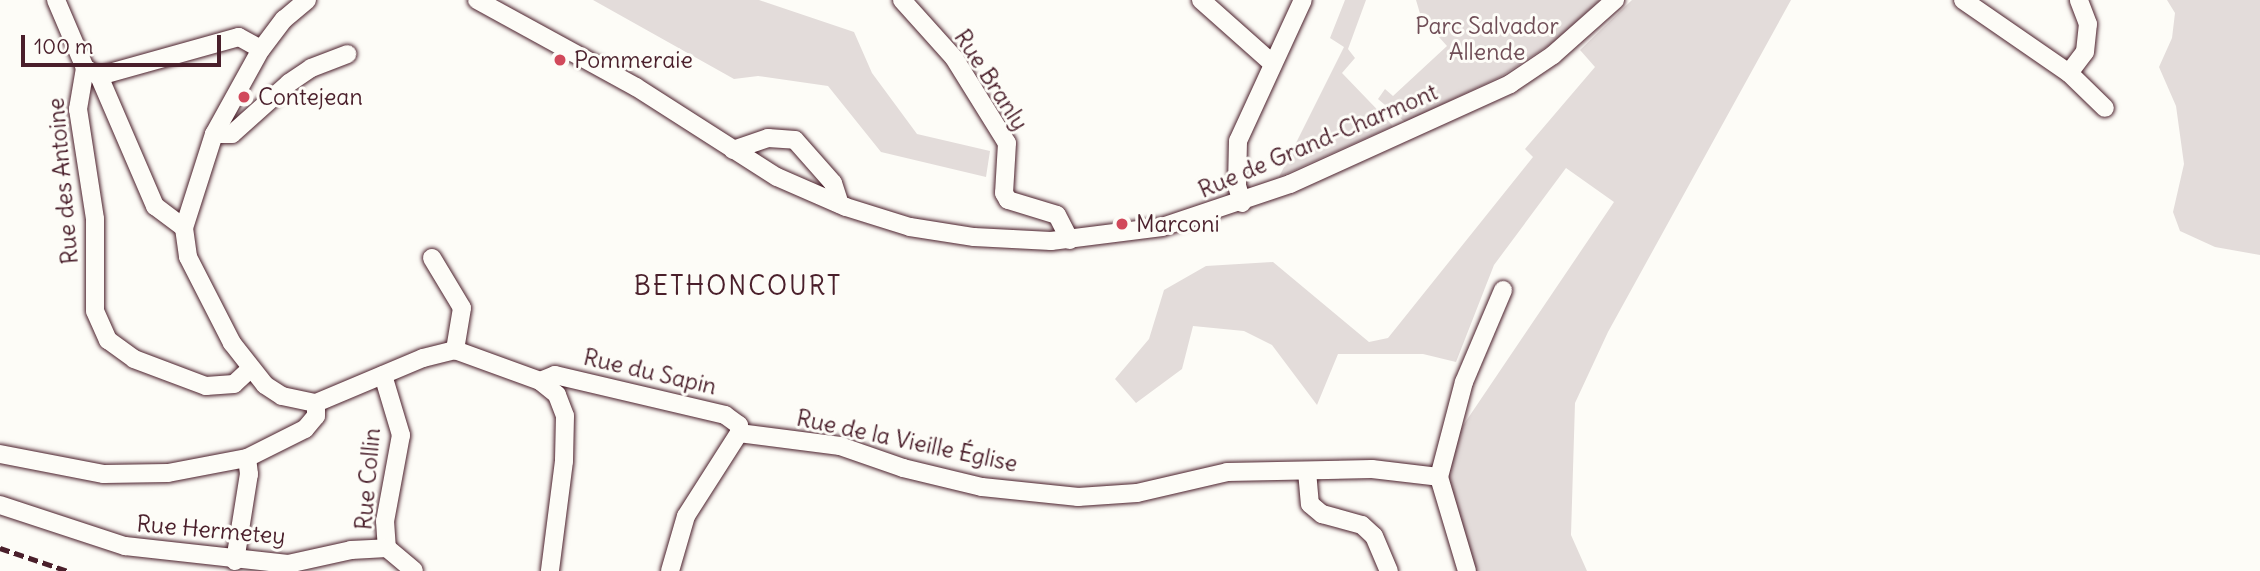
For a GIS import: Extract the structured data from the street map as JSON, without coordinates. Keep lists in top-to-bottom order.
{
  "streets": {
    "street": [
      "Rue Branly",
      "Rue de Grand-Charmont",
      "Rue des Antoine",
      "Rue du Sapin",
      "Rue de la Vieille Église",
      "Rue Collin",
      "Rue Hermetey"
    ]
  },
  "crossings": [
    ["Rue Branly", "Rue de Grand-Charmont"],
    ["Rue du Sapin", "Rue de la Vieille Église"],
    ["Rue Collin", "Rue Hermetey"]
  ],
  "districts": ["BETHONCOURT"],
  "parks": ["Parc Salvador Allende"],
  "places": ["Pommeraie", "Contejean", "Marconi"],
  "scale_bar": "100 m"
}
